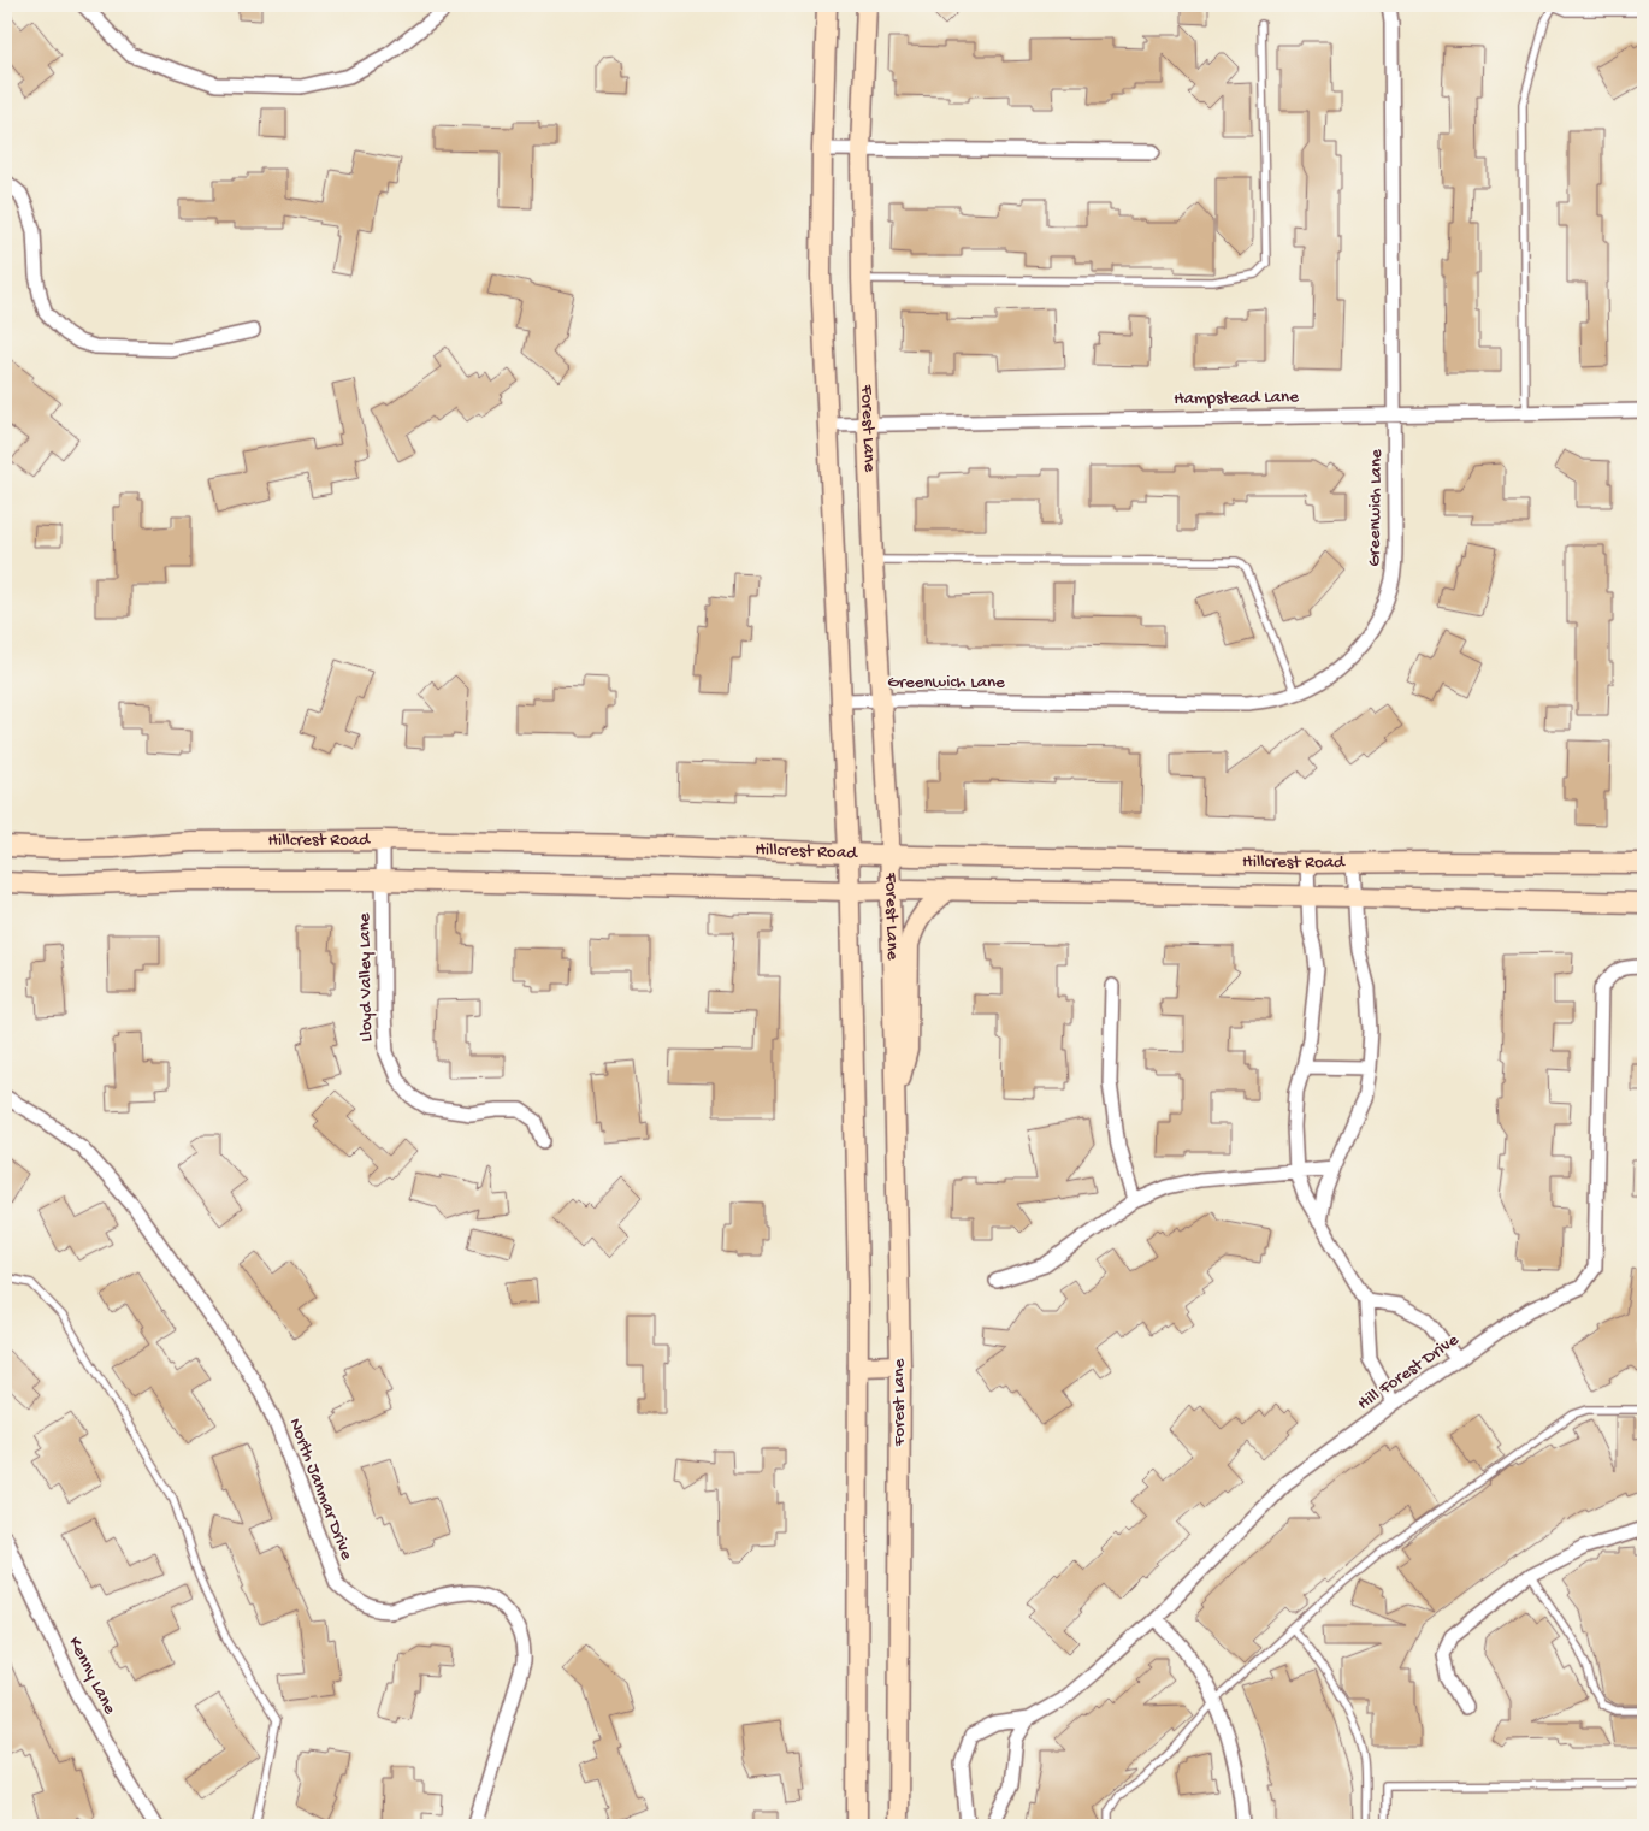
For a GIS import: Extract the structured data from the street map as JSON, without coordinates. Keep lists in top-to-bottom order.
{
  "streets": {
    "main road": ["Forest Lane", "Hillcrest Road"],
    "street": [
      "Hampstead Lane",
      "Greenwich Lane",
      "Lloyd Valley Lane",
      "Hill Forest Drive",
      "North Janmar Drive",
      "Kenny Lane"
    ]
  },
  "crossings": [
    ["Hampstead Lane", "Forest Lane"],
    ["Hampstead Lane", "Greenwich Lane"],
    ["Forest Lane", "Greenwich Lane"],
    ["Forest Lane", "Hillcrest Road"],
    ["Hillcrest Road", "Lloyd Valley Lane"]
  ]
}
